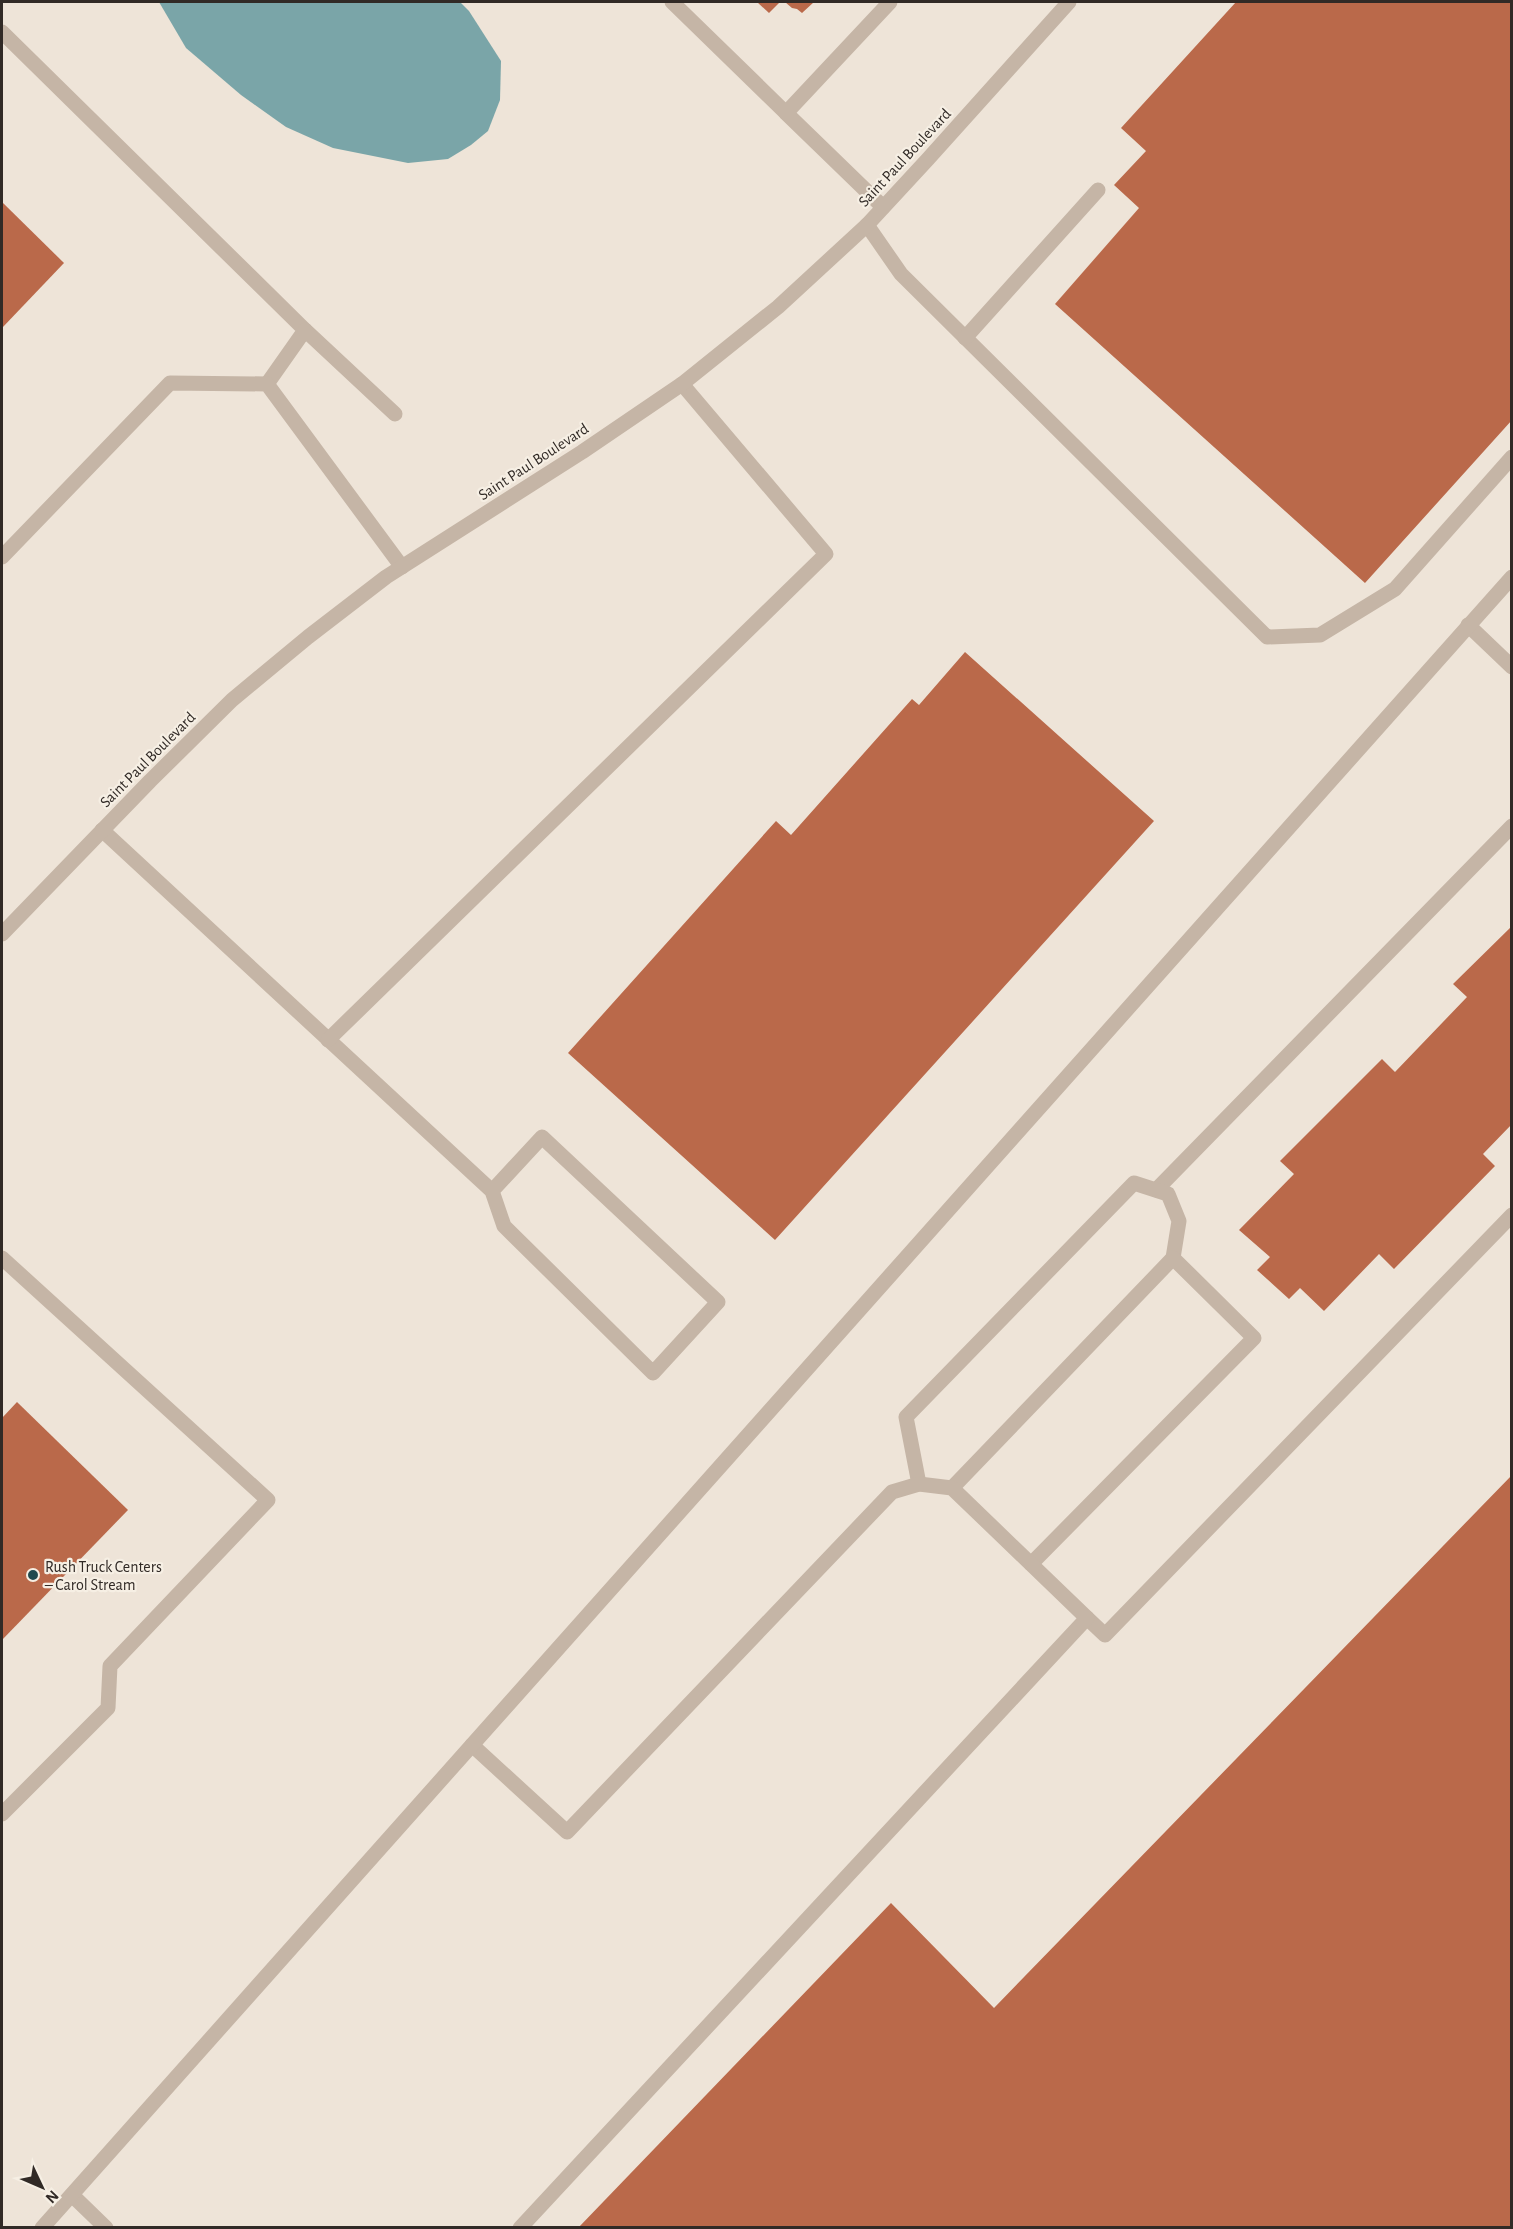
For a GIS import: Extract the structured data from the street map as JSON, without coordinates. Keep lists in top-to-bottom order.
{
  "streets": {
    "street": ["Saint Paul Boulevard"]
  },
  "places": ["Rush Truck Centers – Carol Stream"],
  "north": "bottom right"
}
